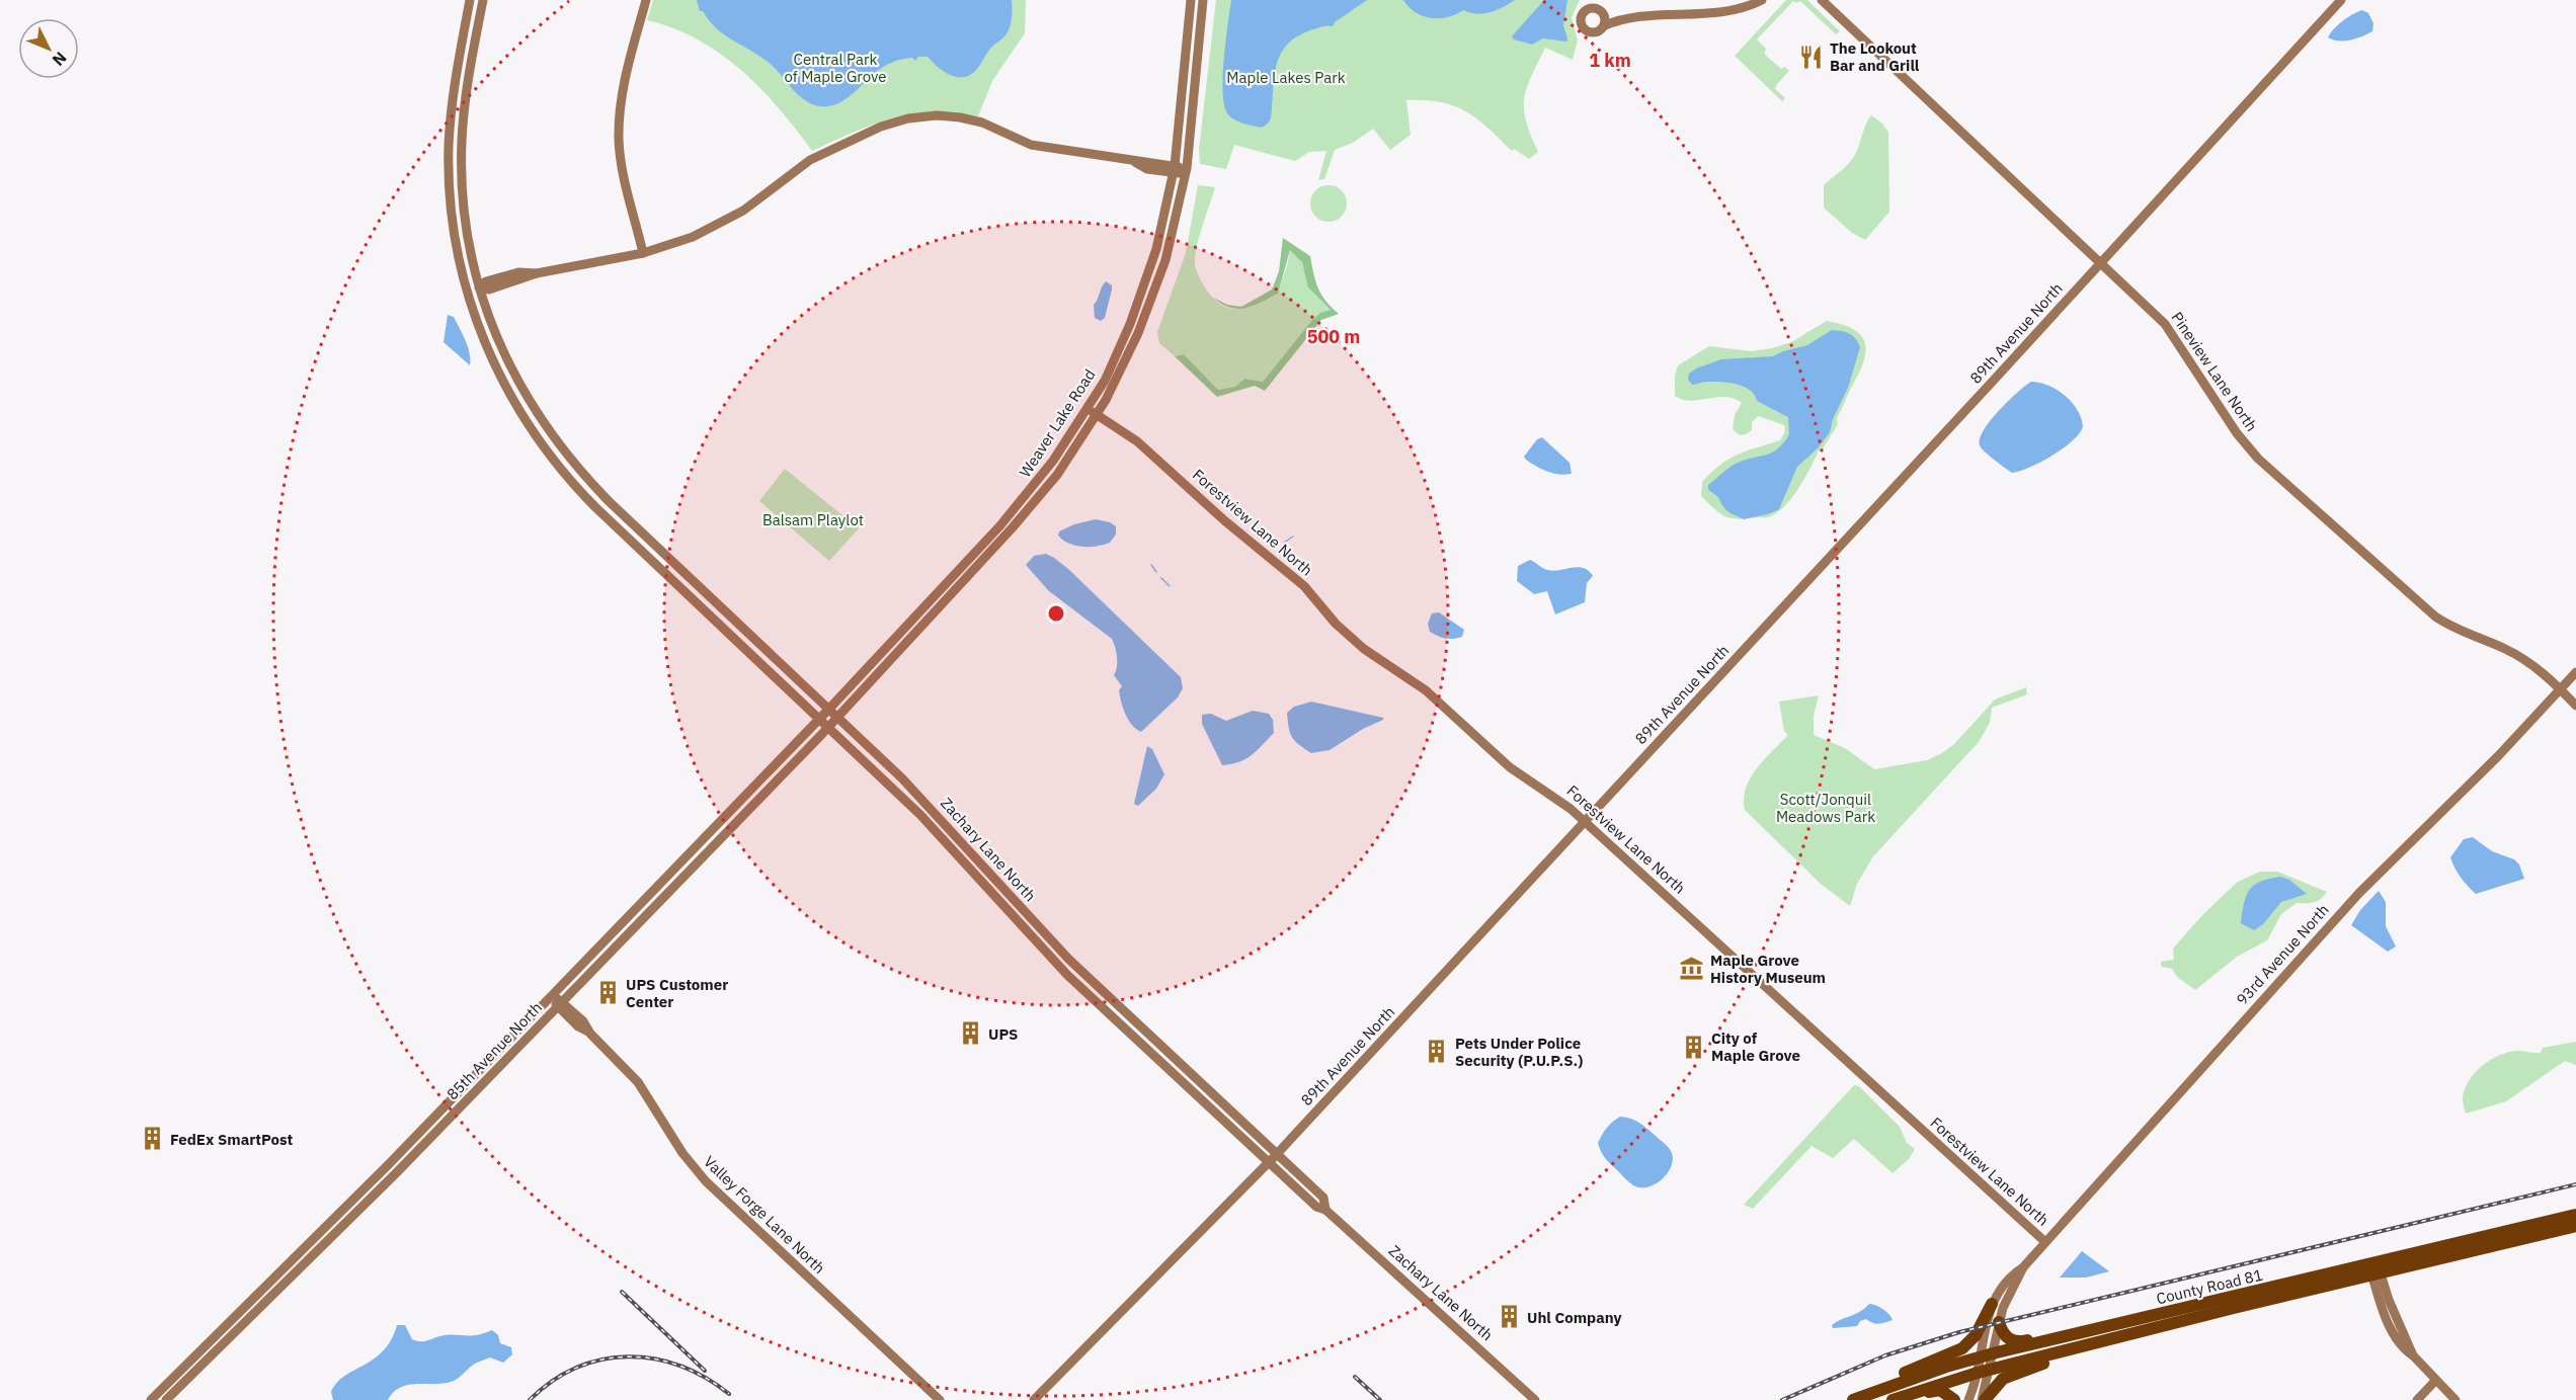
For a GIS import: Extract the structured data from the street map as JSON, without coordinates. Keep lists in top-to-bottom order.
{
  "streets": {
    "highway": ["County Road 81"],
    "street": [
      "89th Avenue North",
      "Pineview Lane North",
      "Weaver Lake Road",
      "Forestview Lane North",
      "Zachary Lane North",
      "93rd Avenue North",
      "85th Avenue North",
      "Valley Forge Lane North"
    ]
  },
  "crossings": [
    ["89th Avenue North", "Pineview Lane North"],
    ["89th Avenue North", "Forestview Lane North"],
    ["89th Avenue North", "Zachary Lane North"],
    ["Pineview Lane North", "93rd Avenue North"],
    ["Weaver Lake Road", "Forestview Lane North"],
    ["Weaver Lake Road", "Zachary Lane North"],
    ["Weaver Lake Road", "85th Avenue North"],
    ["Forestview Lane North", "93rd Avenue North"],
    ["Zachary Lane North", "85th Avenue North"],
    ["93rd Avenue North", "County Road 81"],
    ["85th Avenue North", "Valley Forge Lane North"]
  ],
  "parks": [
    "Central Park of Maple Grove",
    "Maple Lakes Park",
    "Balsam Playlot",
    "Scott/Jonquil Meadows Park"
  ],
  "places": {
    "restaurant": ["The Lookout Bar and Grill"],
    "museum": ["Maple Grove History Museum"],
    "building": [
      "UPS Customer Center",
      "UPS",
      "City of Maple Grove",
      "Pets Under Police Security (P.U.P.S.)",
      "FedEx SmartPost",
      "Uhl Company"
    ]
  },
  "north": "bottom right",
  "rings": ["1 km", "500 m"]
}
